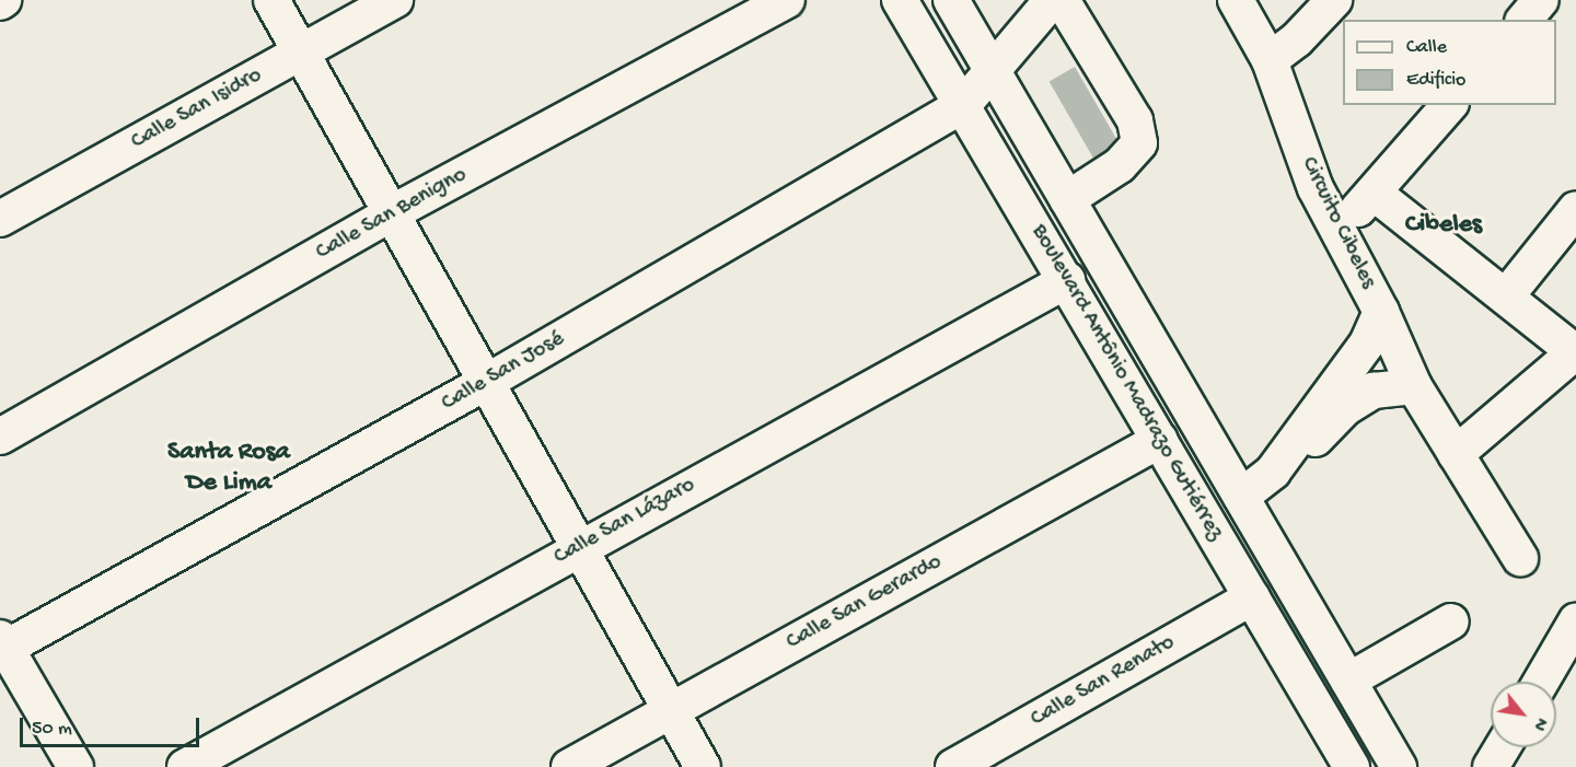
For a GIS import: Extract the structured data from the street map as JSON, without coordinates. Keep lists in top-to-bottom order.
{
  "streets": {
    "street": [
      "Calle San Isidro",
      "Calle San Benigno",
      "Circuito Cibeles",
      "Calle San José",
      "Boulevard Antônio Madrazo Gutiérrez",
      "Calle San Lázaro",
      "Calle San Gerardo",
      "Calle San Renato"
    ]
  },
  "crossings": [
    ["Circuito Cibeles", "Boulevard Antônio Madrazo Gutiérrez"],
    ["Calle San José", "Boulevard Antônio Madrazo Gutiérrez"],
    ["Boulevard Antônio Madrazo Gutiérrez", "Calle San Lázaro"],
    ["Boulevard Antônio Madrazo Gutiérrez", "Calle San Gerardo"],
    ["Boulevard Antônio Madrazo Gutiérrez", "Calle San Renato"]
  ],
  "districts": ["Cibeles", "Santa Rosa De Lima"],
  "legend": ["Calle", "Edificio"],
  "scale_bar": "50 m",
  "north": "bottom right"
}
